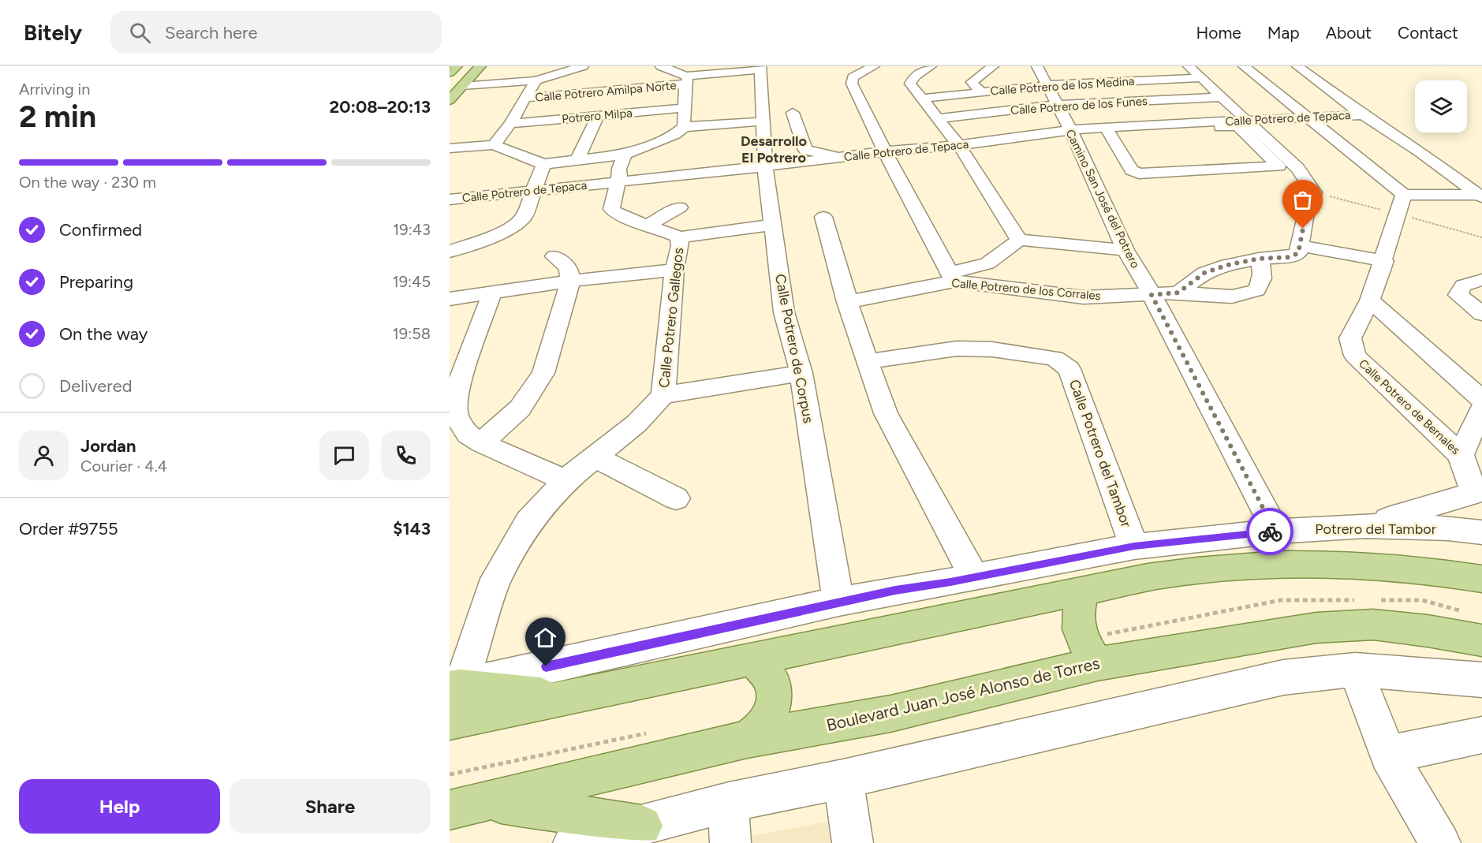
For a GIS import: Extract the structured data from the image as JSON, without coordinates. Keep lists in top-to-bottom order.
{
  "streets": {
    "main road": ["Boulevard Juan José Alonso de Torres"],
    "street": [
      "Calle Potrero de los Medina",
      "Calle Potrero Amilpa Norte",
      "Calle Potrero de los Funes",
      "Potrero Milpa",
      "Calle Potrero de Tepaca",
      "Camino San José del Potrero",
      "Calle Potrero de los Corrales",
      "Calle Potrero Gallegos",
      "Calle Potrero de Corpus",
      "Calle Potrero de Bernales",
      "Calle Potrero del Tambor",
      "Potrero del Tambor"
    ]
  },
  "crossings": [
    ["Calle Potrero de los Medina", "Camino San José del Potrero"],
    ["Calle Potrero Amilpa Norte", "Calle Potrero de Corpus"],
    ["Calle Potrero de los Funes", "Camino San José del Potrero"],
    ["Calle Potrero de Tepaca", "Camino San José del Potrero"],
    ["Calle Potrero de Tepaca", "Calle Potrero Gallegos"],
    ["Calle Potrero de Tepaca", "Calle Potrero de Corpus"],
    ["Camino San José del Potrero", "Calle Potrero de los Corrales"],
    ["Camino San José del Potrero", "Potrero del Tambor"],
    ["Calle Potrero Gallegos", "Potrero del Tambor"],
    ["Calle Potrero de Corpus", "Potrero del Tambor"],
    ["Calle Potrero del Tambor", "Potrero del Tambor"]
  ],
  "districts": ["Desarrollo El Potrero"],
  "page": {
    "header": "Bitely",
    "search": "Search here",
    "nav": [
      "Home",
      "Map",
      "About",
      "Contact"
    ],
    "heading": ["2 min", "Arriving in", "20:08–20:13"],
    "panel": [
      "Jordan",
      "Courier · 4.4",
      "Order #9755",
      "$143"
    ],
    "bar": "On the way · 230 m",
    "list": [
      ["Confirmed", "19:43"],
      ["Preparing", "19:45"],
      ["On the way", "19:58"],
      "Delivered"
    ],
    "buttons": ["Help", "Share"]
  }
}
